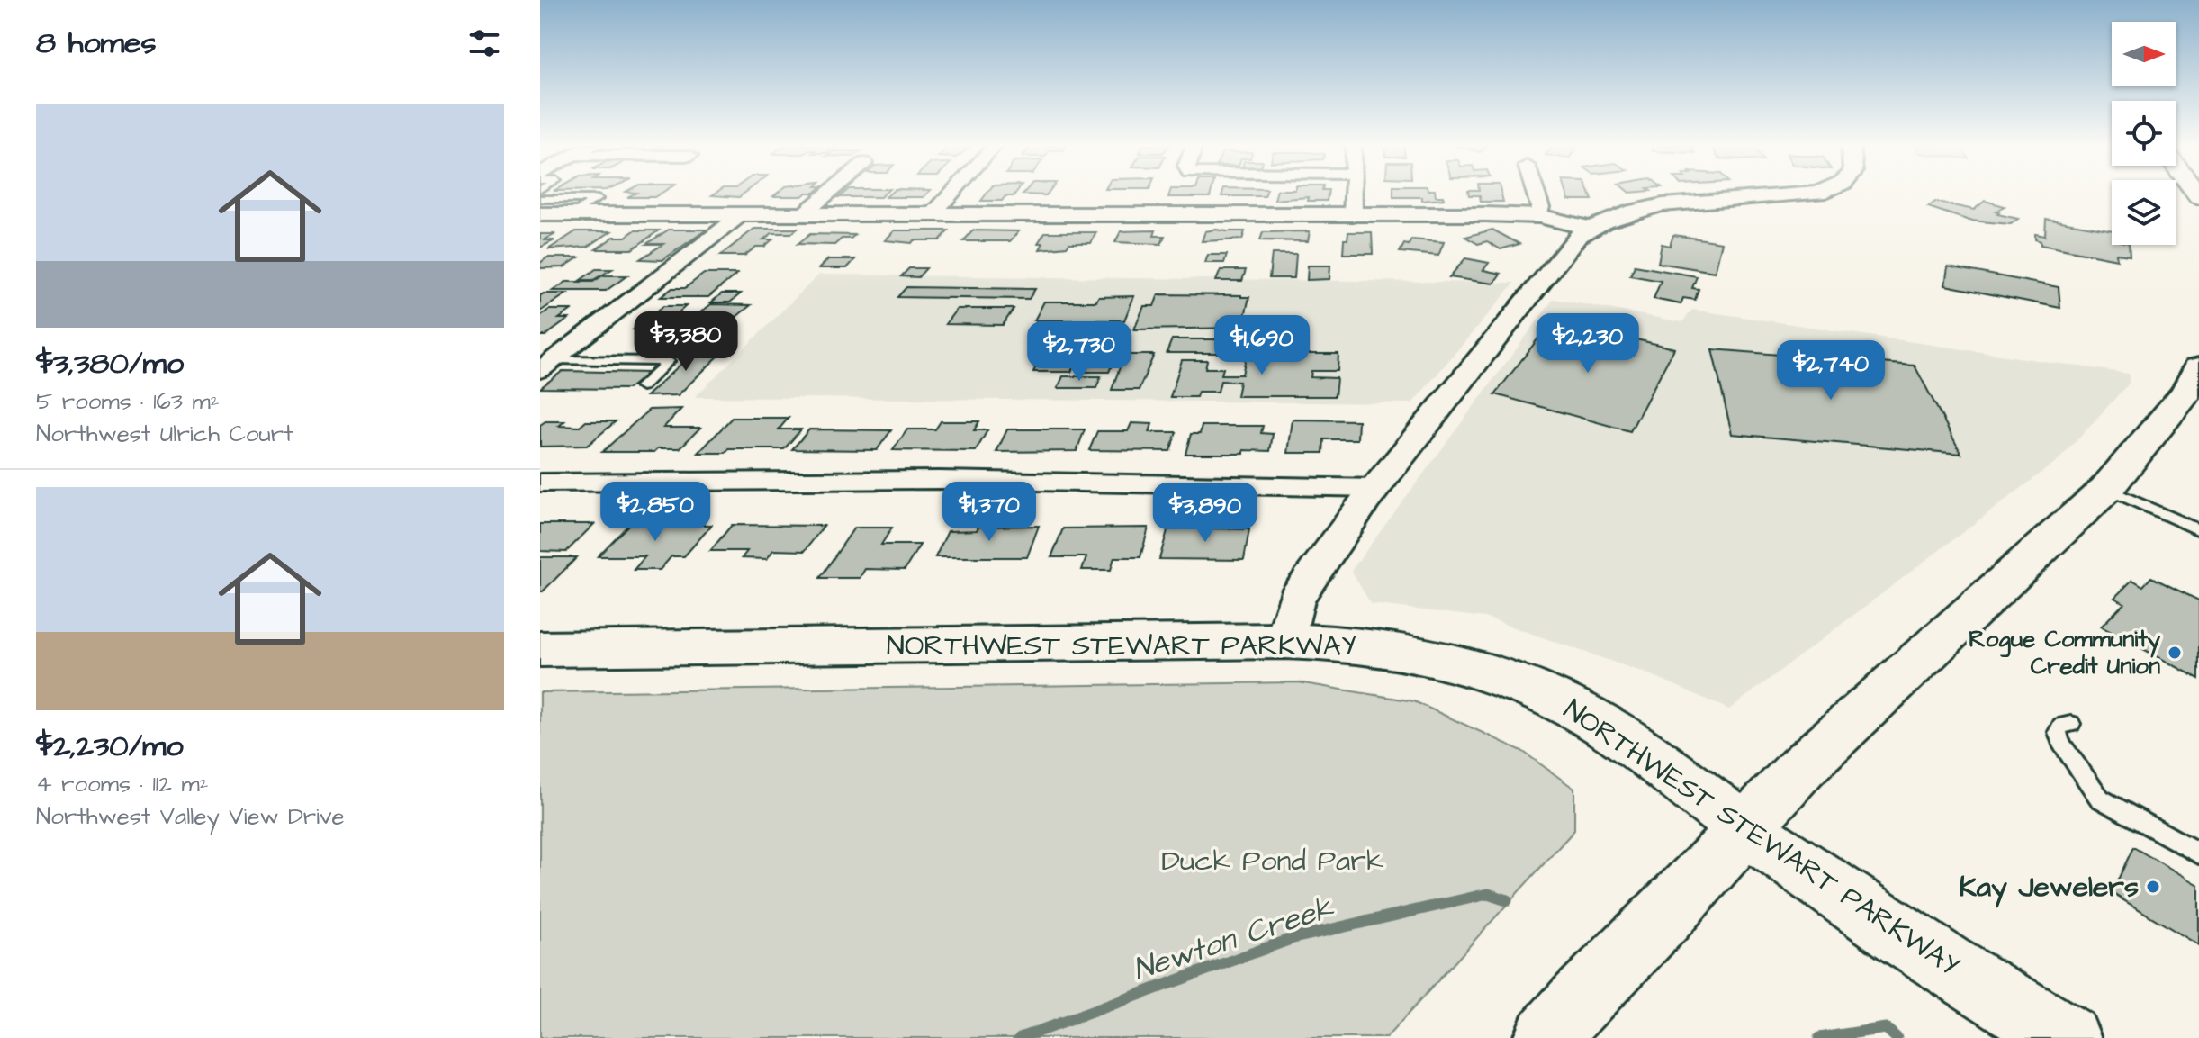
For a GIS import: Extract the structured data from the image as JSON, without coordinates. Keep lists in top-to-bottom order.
{
  "streets": {
    "main road": ["NORTHWEST STEWART PARKWAY"]
  },
  "water": ["Newton Creek"],
  "parks": ["Duck Pond Park"],
  "places": ["Rogue Community Credit Union", "Kay Jewelers"],
  "north": "right",
  "page": {
    "heading": "8 homes",
    "list": [
      {
        "name": "$3,380/mo",
        "note": "5 rooms · 163 m² · Northwest Ulrich Court"
      },
      {
        "name": "$2,230/mo",
        "note": "4 rooms · 112 m² · Northwest Valley View Drive"
      }
    ],
    "price": [
      "$3,380",
      "$2,230",
      "$1,690",
      "$2,730",
      "$2,740",
      "$2,850",
      "$1,370",
      "$3,890"
    ]
  }
}
